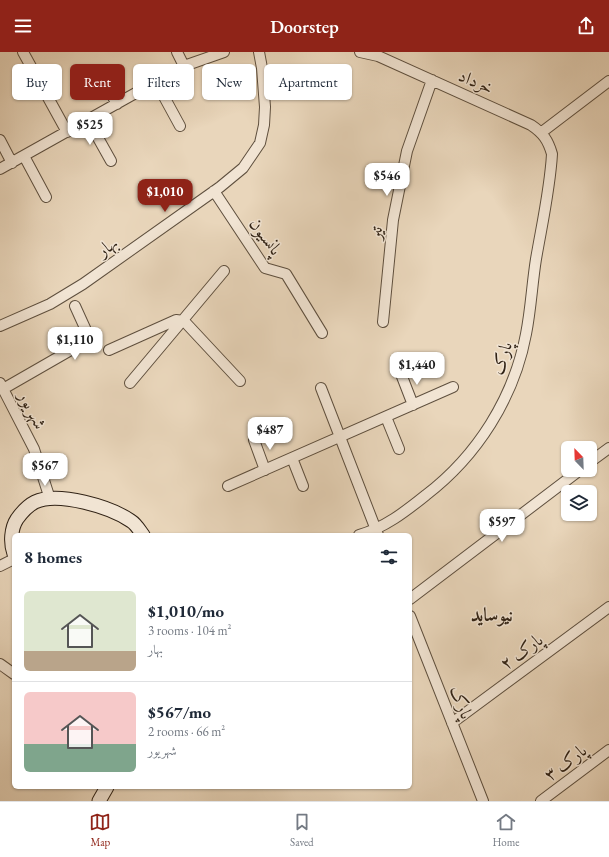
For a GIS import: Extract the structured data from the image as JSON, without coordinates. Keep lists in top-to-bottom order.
{
  "streets": {
    "street": [
      "خرداد",
      "تیر",
      "پانسیون",
      "بهار",
      "پارک",
      "شهریور",
      "پارک ۲",
      "پارک ۳"
    ]
  },
  "crossings": [
    ["خرداد", "تیر"],
    ["خرداد", "پارک"],
    ["پانسیون", "بهار"],
    ["پارک", "پارک ۲"]
  ],
  "districts": ["نیوساید"],
  "north": "top left",
  "page": {
    "header": "Doorstep",
    "chip": [
      "Buy",
      "Rent",
      "Filters",
      "New",
      "Apartment"
    ],
    "price": [
      "$525",
      "$546",
      "$1,010",
      "$1,110",
      "$1,440",
      "$487",
      "$567",
      "$597"
    ],
    "heading": "8 homes",
    "list": [
      {
        "name": "$1,010/mo",
        "note": "3 rooms · 104 m² · بهار"
      },
      {
        "name": "$567/mo",
        "note": "2 rooms · 66 m² · شهریور"
      }
    ],
    "tabs": ["Map", "Saved", "Home"]
  }
}
